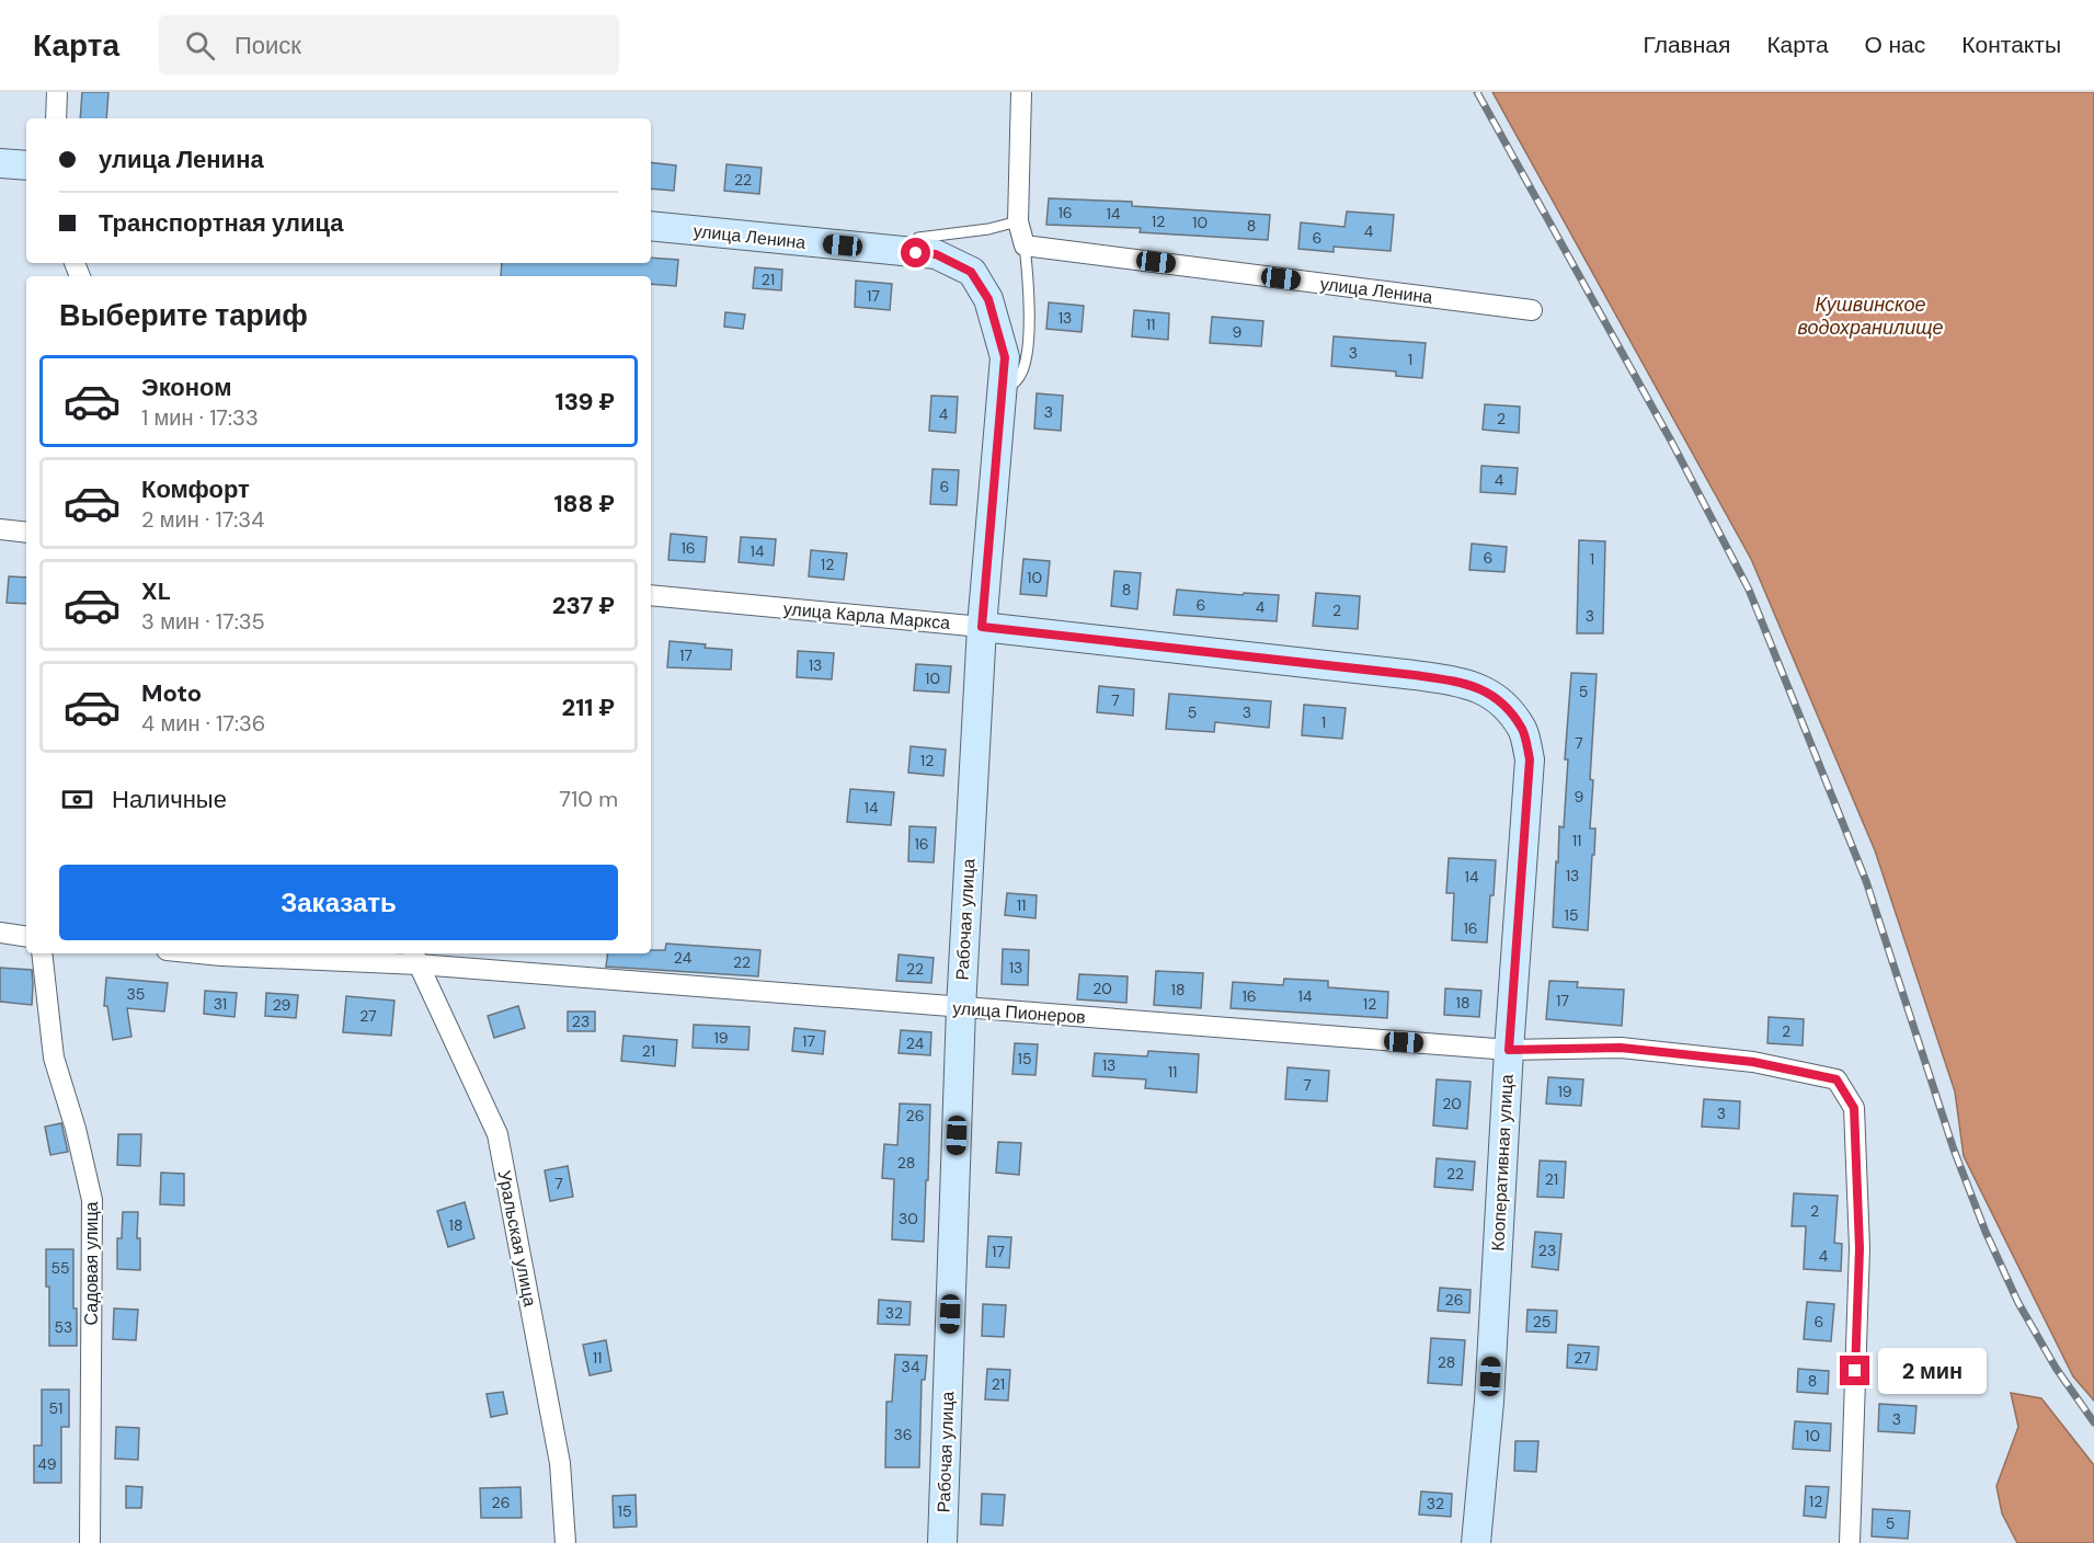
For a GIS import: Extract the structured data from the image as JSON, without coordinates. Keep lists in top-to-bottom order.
{
  "streets": {
    "main road": [
      "улица Ленина",
      "улица Карла Маркса",
      "Рабочая улица",
      "Кооперативная улица"
    ],
    "street": ["улица Пионеров", "Уральская улица", "Садовая улица"]
  },
  "crossings": [
    ["улица Ленина", "Рабочая улица"],
    ["улица Карла Маркса", "Рабочая улица"],
    ["улица Карла Маркса", "Кооперативная улица"],
    ["Рабочая улица", "улица Пионеров"],
    ["улица Пионеров", "Кооперативная улица"],
    ["улица Пионеров", "Уральская улица"]
  ],
  "water": ["Кушвинское водохранилище"],
  "house_numbers": [
    "22",
    "16",
    "14",
    "12",
    "10",
    "8",
    "4",
    "6",
    "21",
    "17",
    "13",
    "11",
    "9",
    "3",
    "1",
    "3",
    "4",
    "2",
    "4",
    "6",
    "16",
    "14",
    "6",
    "1",
    "12",
    "10",
    "8",
    "6",
    "4",
    "2",
    "3",
    "17",
    "13",
    "10",
    "5",
    "7",
    "5",
    "3",
    "1",
    "7",
    "12",
    "9",
    "14",
    "11",
    "16",
    "13",
    "14",
    "11",
    "15",
    "16",
    "24",
    "22",
    "13",
    "22",
    "20",
    "18",
    "35",
    "16",
    "14",
    "17",
    "18",
    "31",
    "12",
    "29",
    "27",
    "23",
    "2",
    "19",
    "17",
    "24",
    "21",
    "15",
    "13",
    "11",
    "7",
    "19",
    "20",
    "3",
    "26",
    "28",
    "22",
    "21",
    "7",
    "2",
    "30",
    "18",
    "23",
    "17",
    "4",
    "55",
    "26",
    "32",
    "25",
    "6",
    "53",
    "11",
    "27",
    "28",
    "34",
    "8",
    "21",
    "51",
    "3",
    "36",
    "10",
    "49",
    "12",
    "26",
    "32",
    "15",
    "5"
  ],
  "page": {
    "header": "Карта",
    "search": "Поиск",
    "nav": [
      "Главная",
      "Карта",
      "О нас",
      "Контакты"
    ],
    "banner": ["улица Ленина", "Транспортная улица"],
    "heading": "Выберите тариф",
    "list": [
      {
        "name": "Эконом",
        "note": "1 мин · 17:33",
        "value": "139 ₽"
      },
      {
        "name": "Комфорт",
        "note": "2 мин · 17:34",
        "value": "188 ₽"
      },
      {
        "name": "XL",
        "note": "3 мин · 17:35",
        "value": "237 ₽"
      },
      {
        "name": "Moto",
        "note": "4 мин · 17:36",
        "value": "211 ₽"
      }
    ],
    "pay": ["Наличные", "710 m"],
    "buttons": "Заказать",
    "bubble": "2 мин"
  }
}
